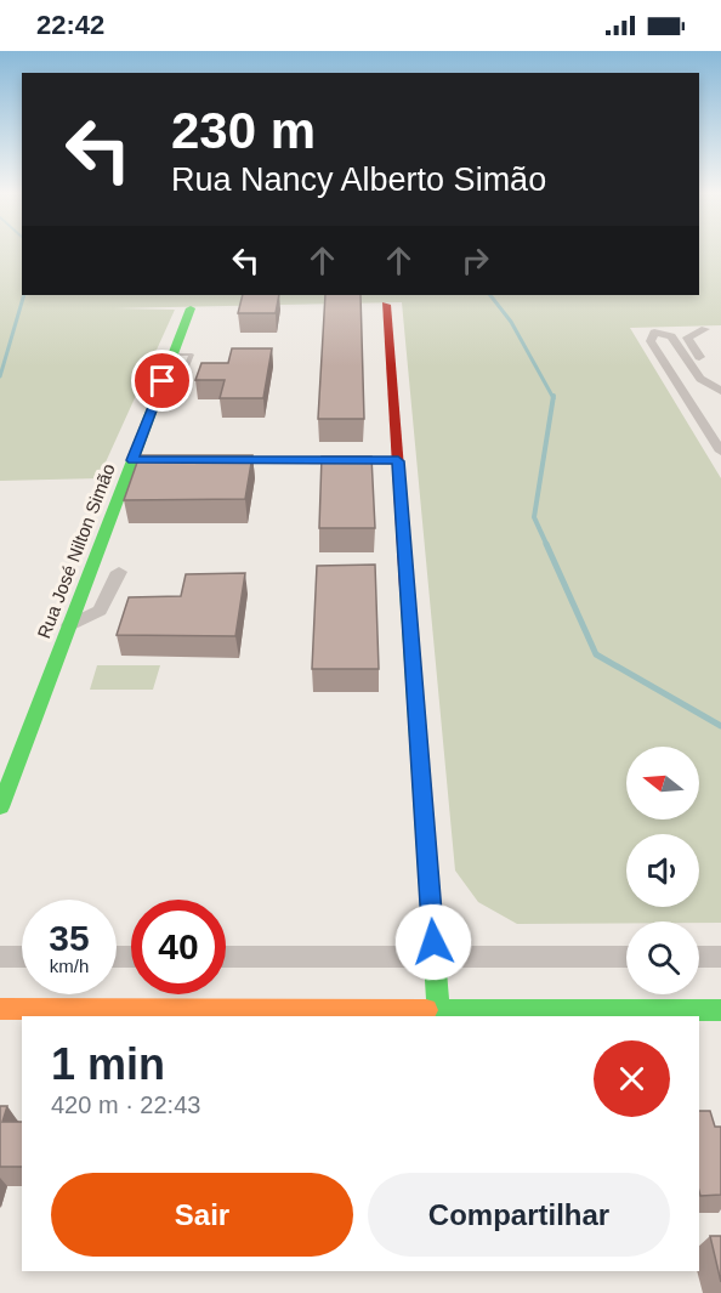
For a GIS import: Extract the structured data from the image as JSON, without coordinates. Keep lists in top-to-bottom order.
{
  "streets": {
    "street": ["Rua José Nilton Simão"]
  },
  "north": "left",
  "page": {
    "status": "22:42",
    "turn": ["230 m", "Rua Nancy Alberto Simão"],
    "speed": "35 km/h",
    "limit": "40",
    "heading": ["1 min", "420 m · 22:43"],
    "buttons": ["Sair", "Compartilhar"]
  }
}
